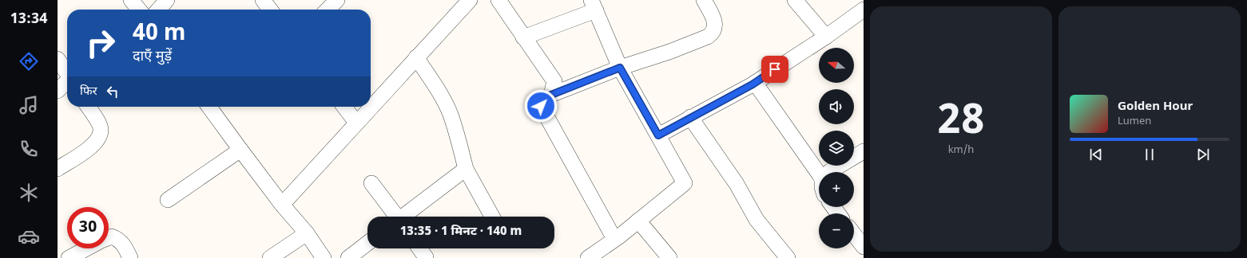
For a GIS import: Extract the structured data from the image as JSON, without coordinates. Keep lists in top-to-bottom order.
{
  "north": "left",
  "page": {
    "tabs": "13:34",
    "tile": ["28", "km/h"],
    "turn": ["40 m", "दाएँ मुड़ें"],
    "map_buttons": ["+", "−"],
    "then": "फिर",
    "song": ["Golden Hour", "Lumen"],
    "limit": "30",
    "trip": "13:35 · 1 मिनट · 140 m"
  }
}
